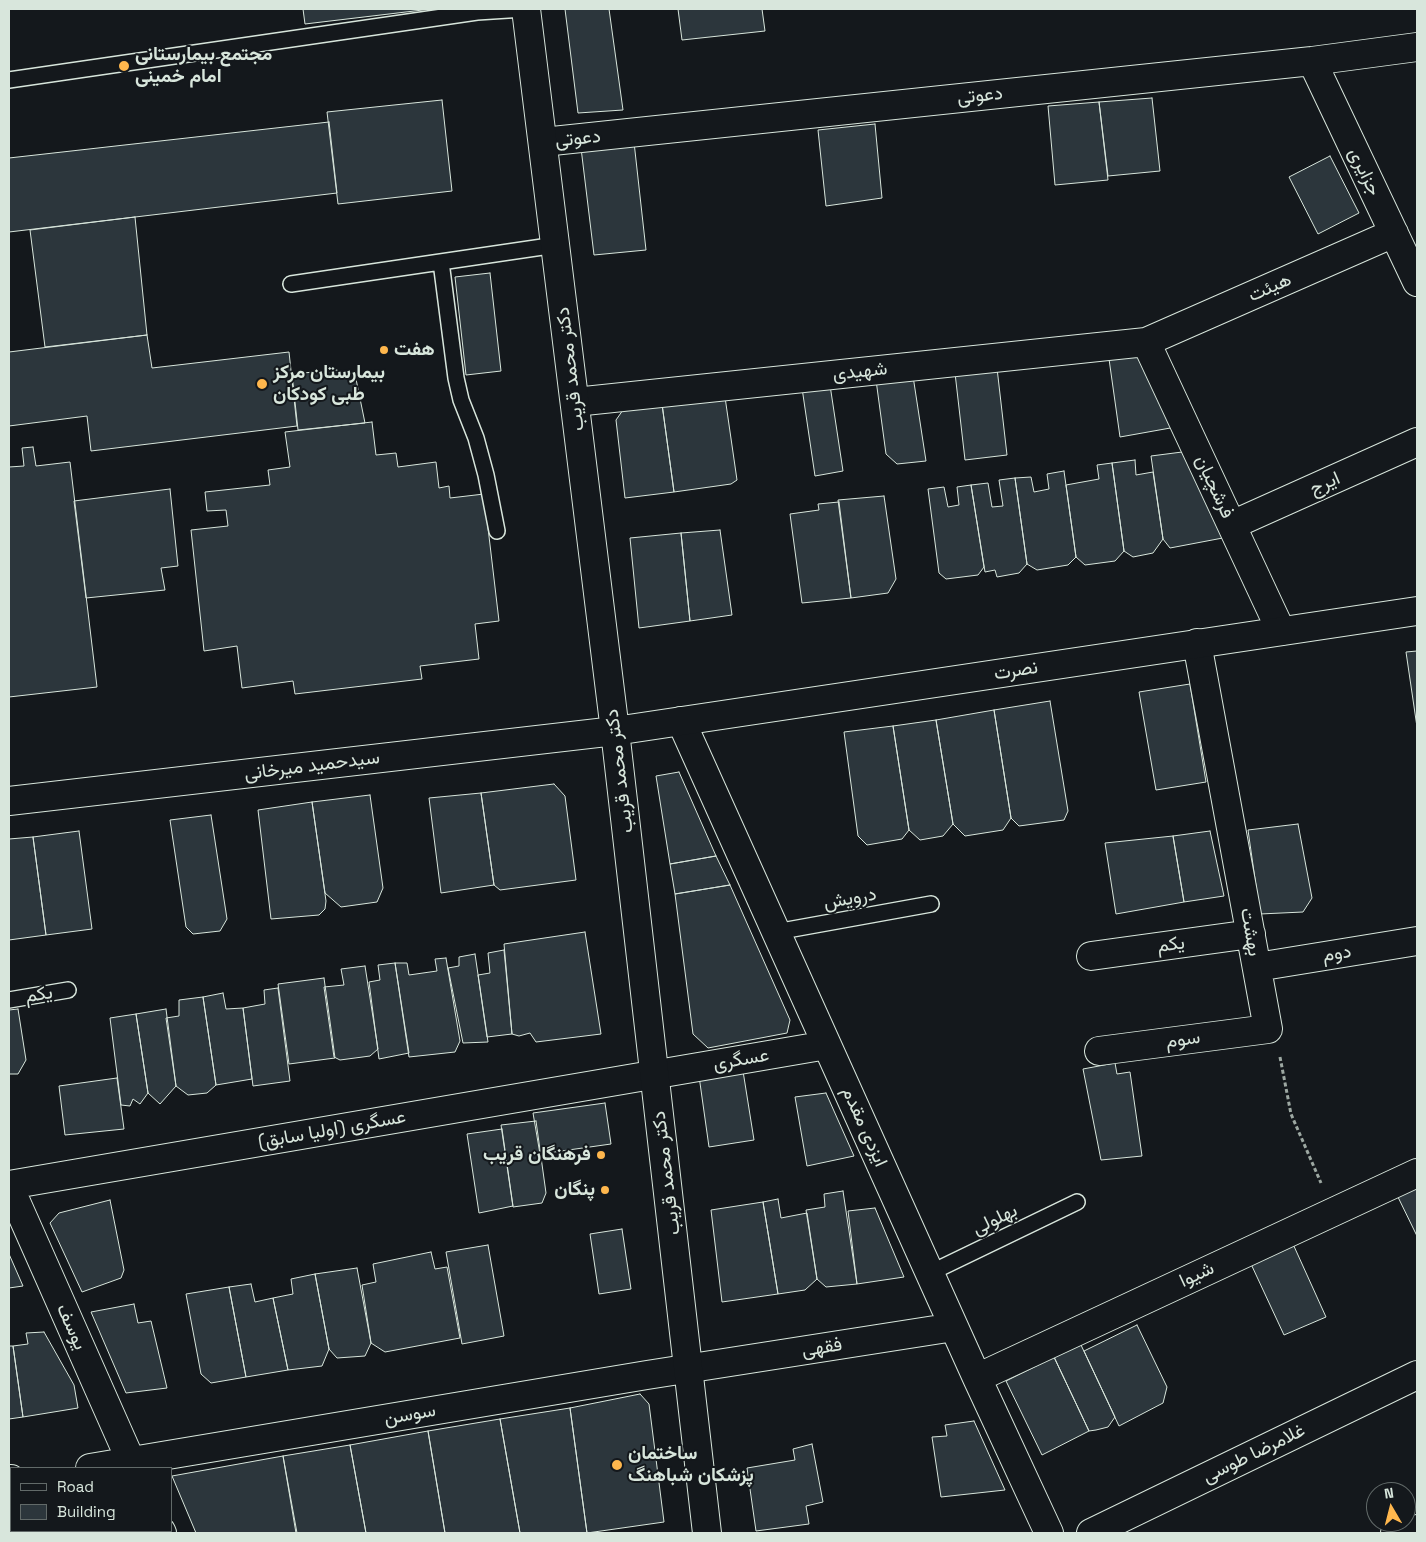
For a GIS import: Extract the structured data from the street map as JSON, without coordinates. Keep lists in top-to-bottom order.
{
  "streets": {
    "street": [
      "دعوتی",
      "جزایری",
      "هیئت",
      "دکتر محمد قریب",
      "شهیدی",
      "ایرج",
      "فرشچیان",
      "نصرت",
      "سیدحمید میرخانی",
      "بهشت",
      "یکم",
      "دوم",
      "سوم",
      "عسگری",
      "ایزدی مقدم",
      "عسگری (اولیا سابق)",
      "شیوا",
      "یوسف",
      "فقهی",
      "سوسن",
      "غلامرضا طوسی"
    ],
    "lane": ["درویش", "بهلولی"]
  },
  "crossings": [
    ["دعوتی", "جزایری"],
    ["دعوتی", "دکتر محمد قریب"],
    ["جزایری", "هیئت"],
    ["هیئت", "شهیدی"],
    ["هیئت", "فرشچیان"],
    ["دکتر محمد قریب", "شهیدی"],
    ["دکتر محمد قریب", "نصرت"],
    ["دکتر محمد قریب", "سیدحمید میرخانی"],
    ["دکتر محمد قریب", "عسگری"],
    ["دکتر محمد قریب", "عسگری (اولیا سابق)"],
    ["دکتر محمد قریب", "فقهی"],
    ["دکتر محمد قریب", "سوسن"],
    ["شهیدی", "فرشچیان"],
    ["ایرج", "فرشچیان"],
    ["فرشچیان", "نصرت"],
    ["نصرت", "سیدحمید میرخانی"],
    ["نصرت", "بهشت"],
    ["نصرت", "ایزدی مقدم"],
    ["درویش", "ایزدی مقدم"],
    ["بهشت", "یکم"],
    ["بهشت", "دوم"],
    ["بهشت", "سوم"],
    ["عسگری", "ایزدی مقدم"],
    ["عسگری", "عسگری (اولیا سابق)"],
    ["ایزدی مقدم", "بهلولی"],
    ["ایزدی مقدم", "شیوا"],
    ["ایزدی مقدم", "فقهی"],
    ["عسگری (اولیا سابق)", "یوسف"],
    ["یوسف", "سوسن"],
    ["فقهی", "سوسن"]
  ],
  "places": [
    "مجتمع بیمارستانی امام خمینی",
    "هفت",
    "بیمارستان مرکز طبی کودکان",
    "فرهنگان قریب",
    "پنگان",
    "ساختمان پزشکان شباهنگ"
  ],
  "legend": ["Road", "Building"],
  "north": "top"
}
